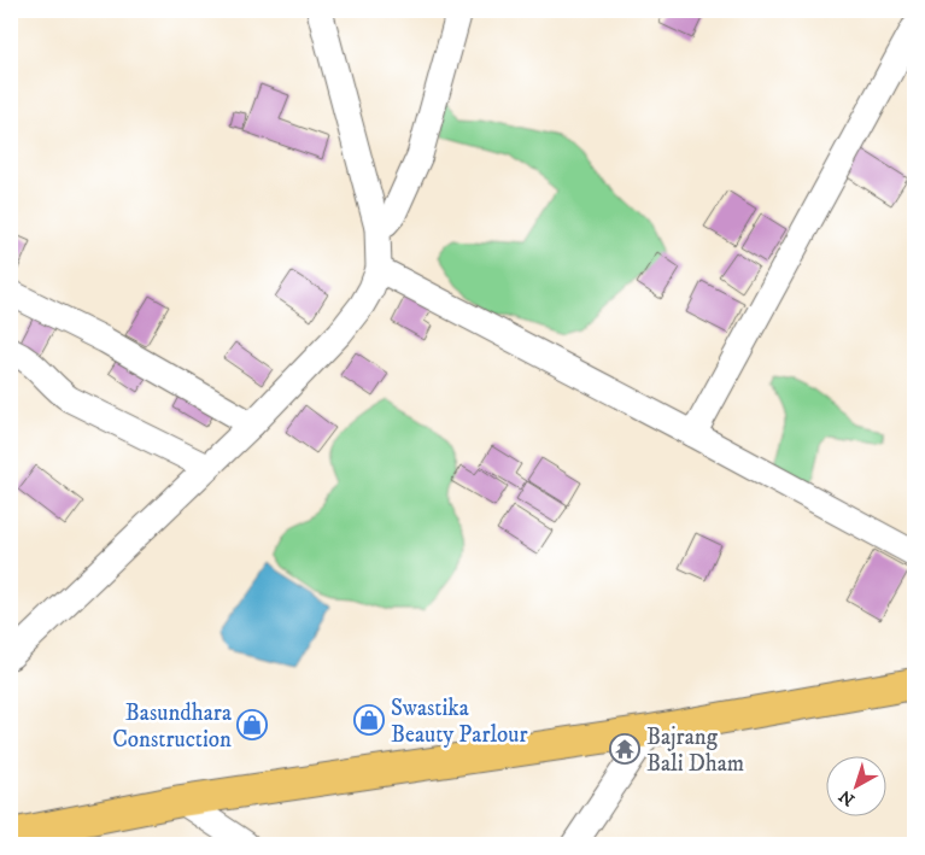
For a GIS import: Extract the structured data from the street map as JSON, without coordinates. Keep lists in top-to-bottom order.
{
  "places": {
    "shop": ["Swastika Beauty Parlour", "Basundhara Construction"],
    "temple": ["Bajrang Bali Dham"]
  },
  "north": "bottom left"
}
